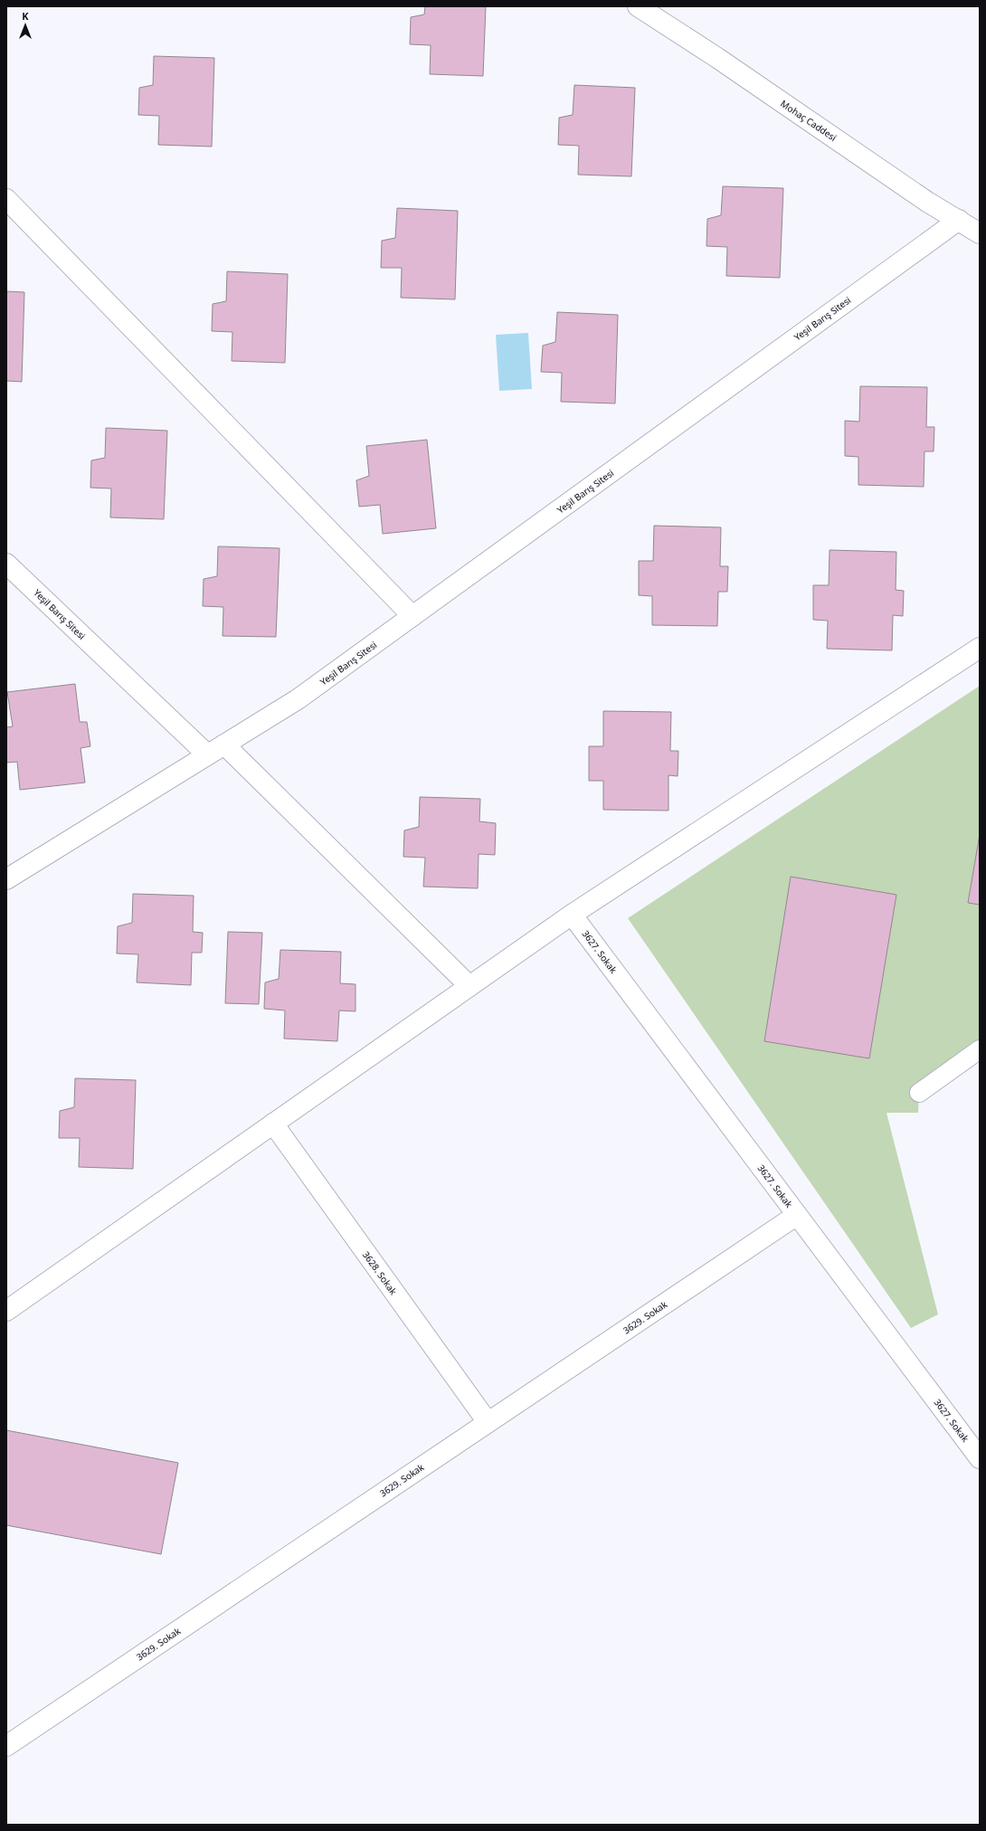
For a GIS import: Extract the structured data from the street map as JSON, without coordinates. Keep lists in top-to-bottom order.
{
  "streets": {
    "street": [
      "Mohaç Caddesi",
      "Yeşil Barış Sitesi",
      "3627. Sokak",
      "3628. Sokak",
      "3629. Sokak"
    ]
  },
  "crossings": [
    ["Mohaç Caddesi", "Yeşil Barış Sitesi"],
    ["3627. Sokak", "3629. Sokak"],
    ["3628. Sokak", "3629. Sokak"]
  ],
  "north": "top"
}
